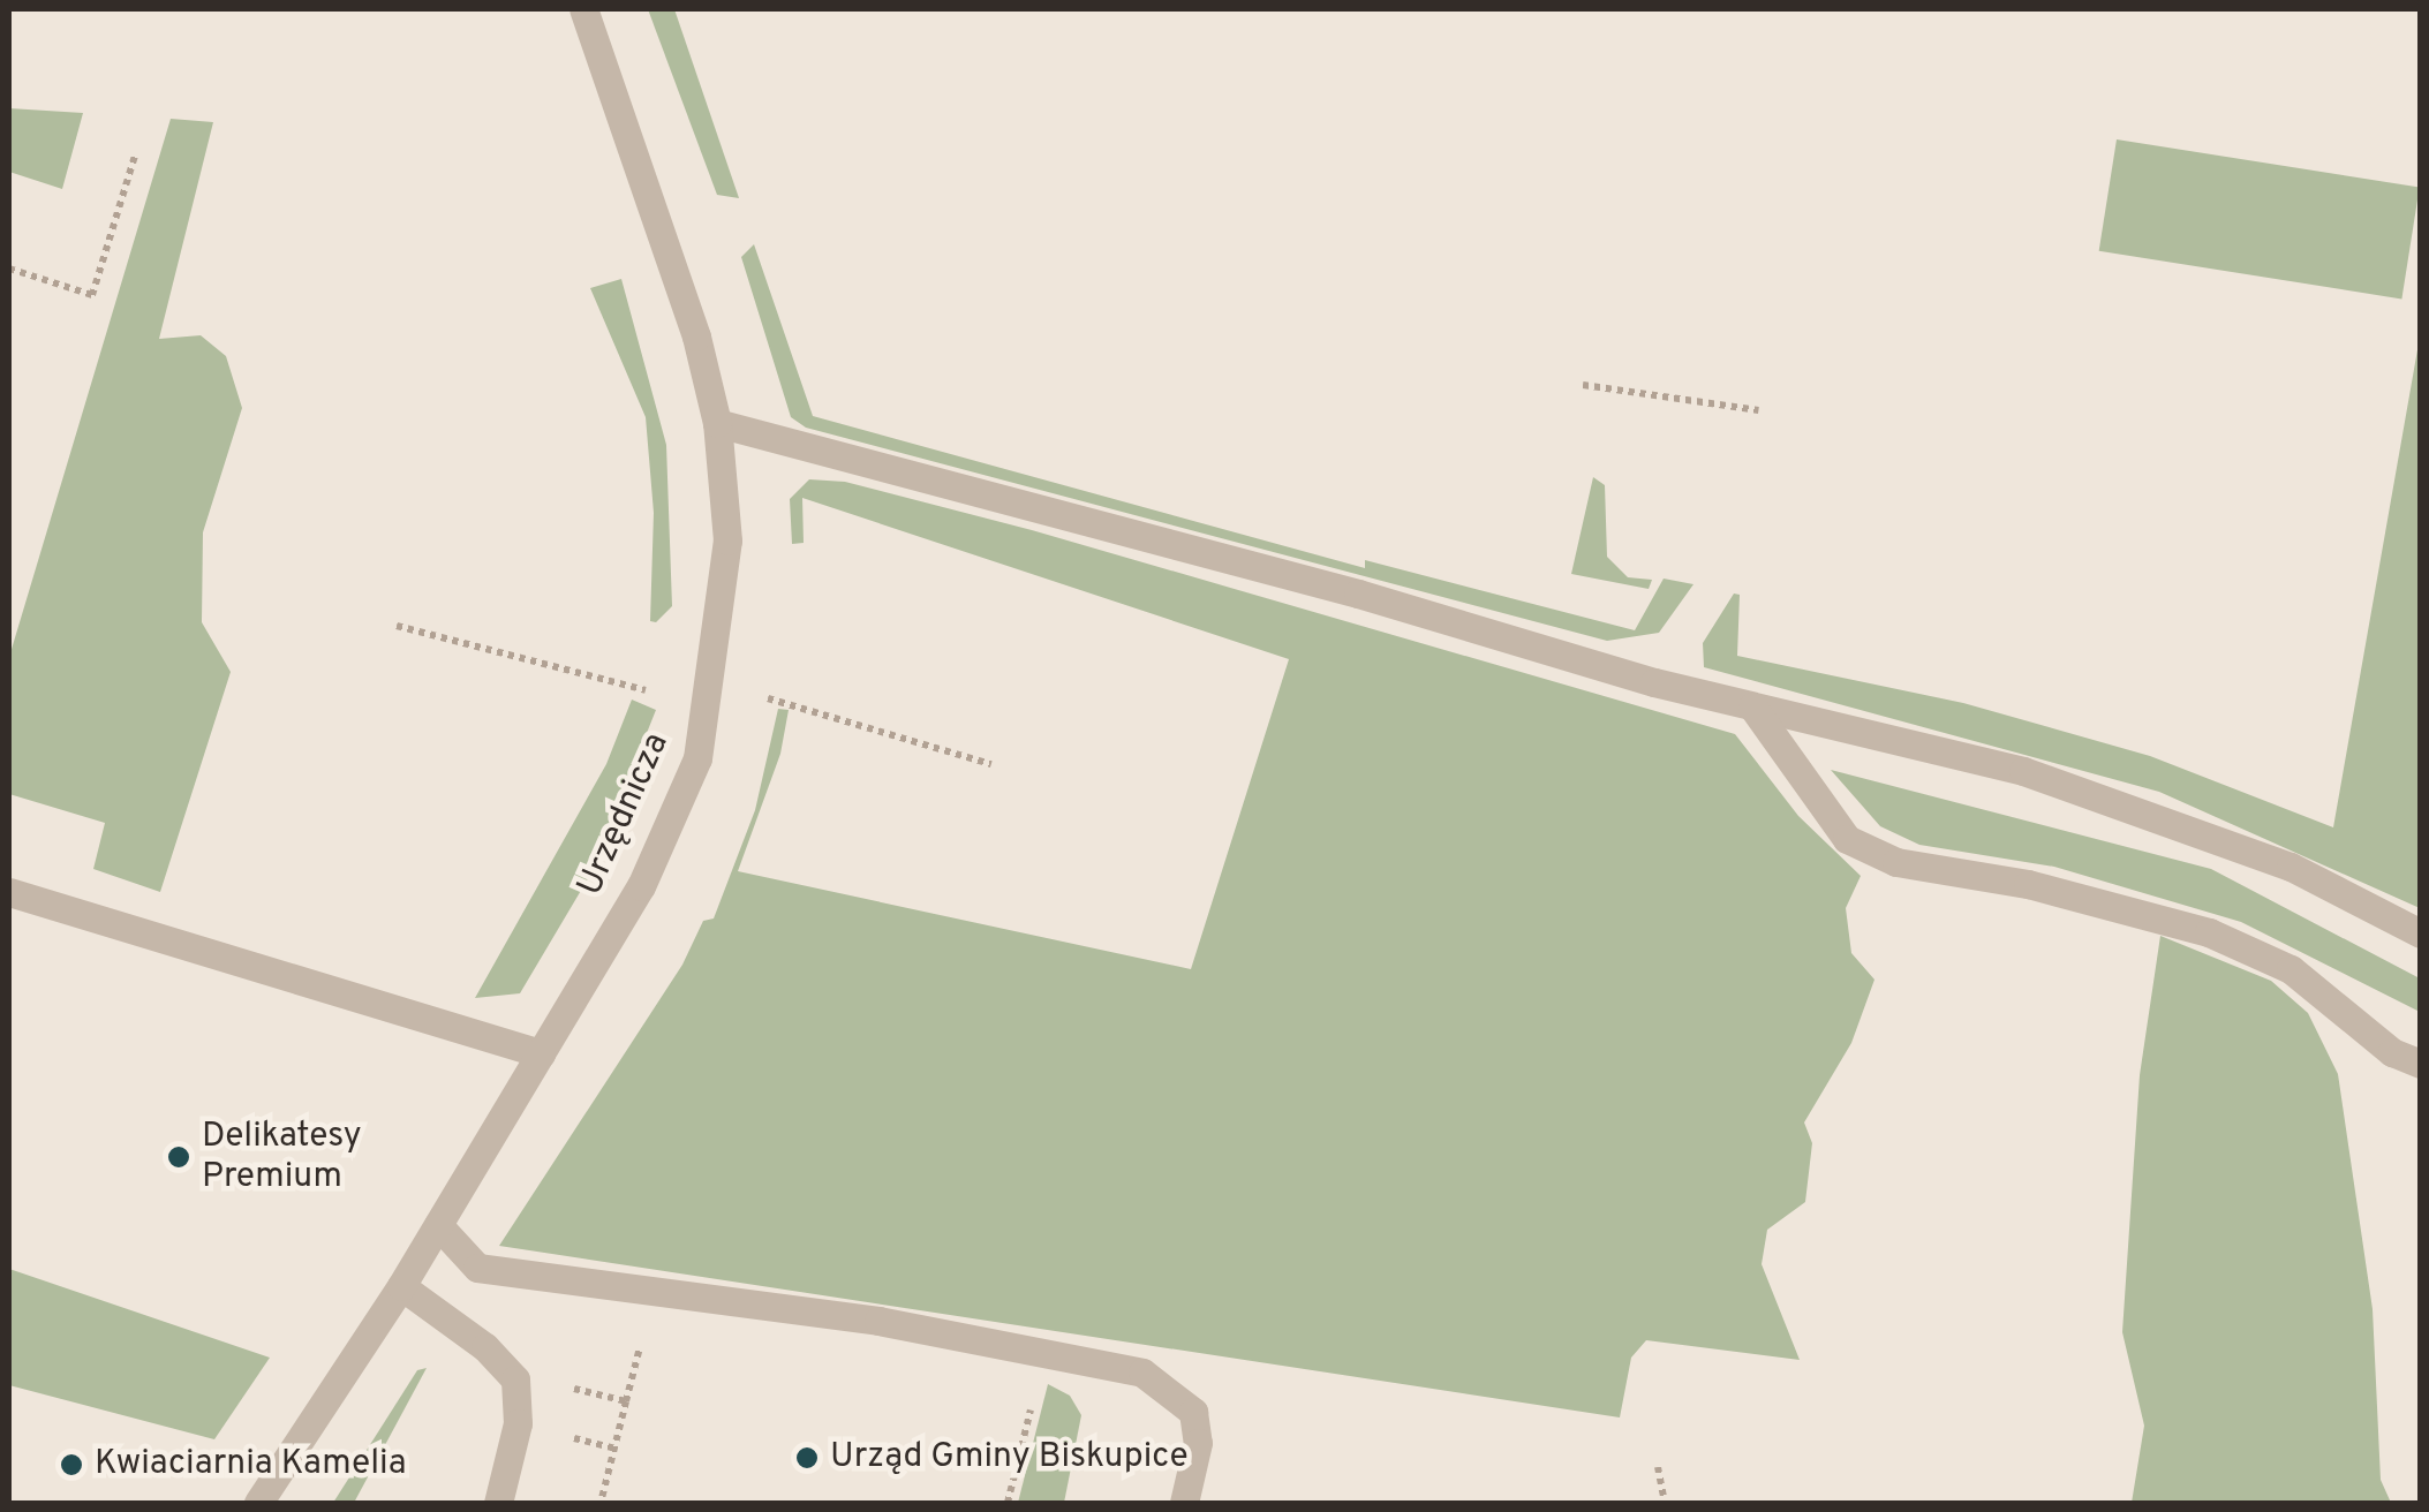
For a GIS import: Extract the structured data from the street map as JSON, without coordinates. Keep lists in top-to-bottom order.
{
  "streets": {
    "street": ["Urzędnicza"]
  },
  "places": ["Delikatesy Premium", "Urząd Gminy Biskupice", "Kwiaciarnia Kamelia"]
}
